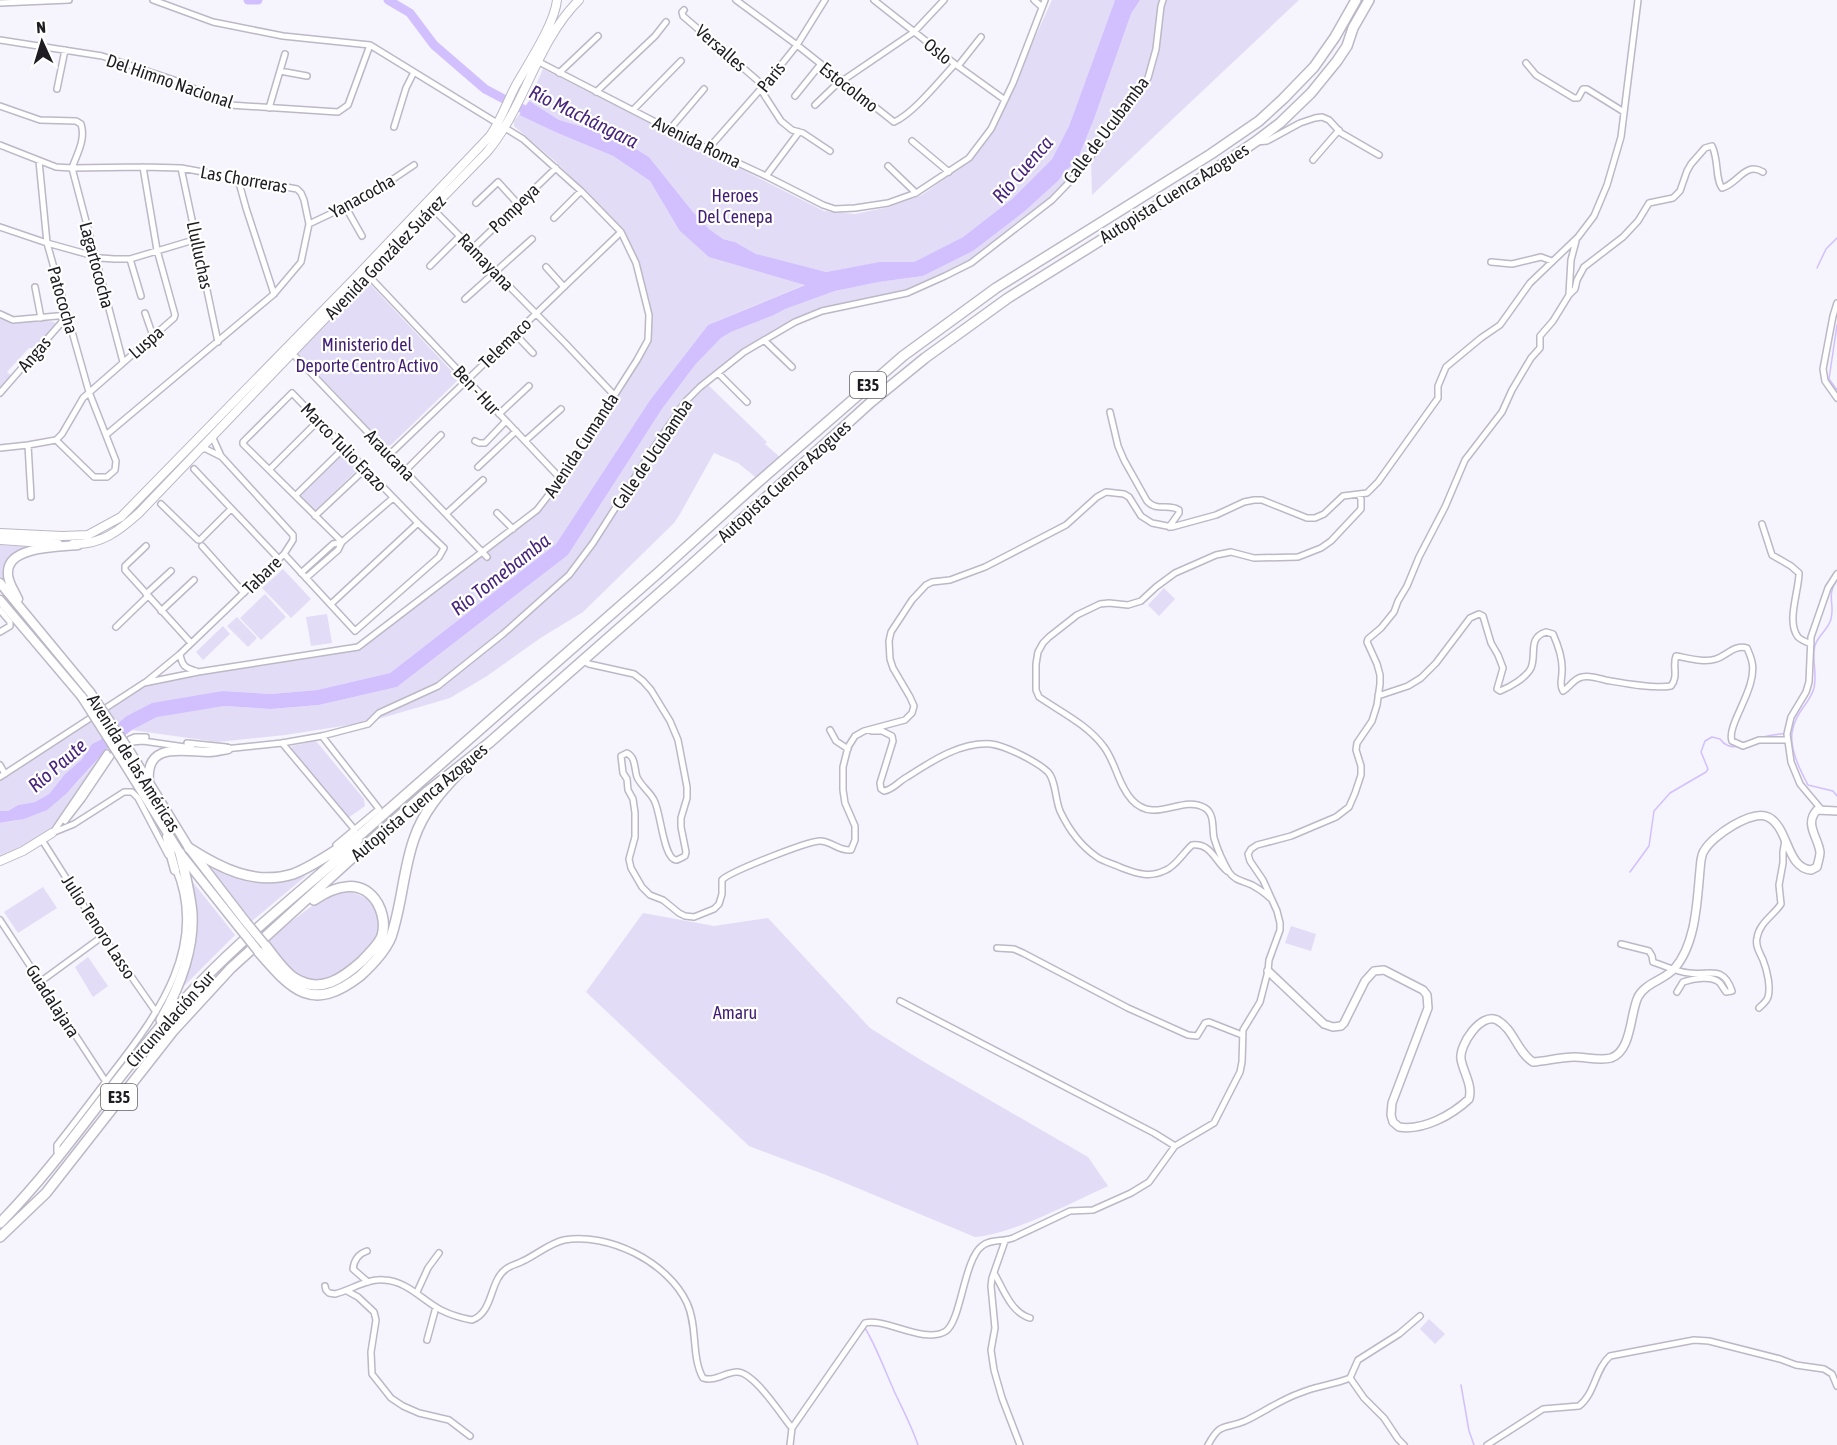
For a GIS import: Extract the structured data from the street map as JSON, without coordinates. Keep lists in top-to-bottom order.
{
  "streets": {
    "highway": ["Autopista Cuenca Azogues", "E35", "Circunvalación Sur"],
    "main road": ["Avenida González Suárez", "Avenida de las Américas"],
    "street": [
      "Versalles",
      "Oslo",
      "Paris",
      "Del Himno Nacional",
      "Estocolmo",
      "Calle de Ucubamba",
      "Avenida Roma",
      "Las Chorreras",
      "Yanacocha",
      "Pompeya",
      "Llulluchas",
      "Ramayana",
      "Lagartococha",
      "Patococha",
      "Luspa",
      "Telemaco",
      "Angas",
      "Ben - Hur",
      "Avenida Cumanda",
      "Marco Tulio Erazo",
      "Araucana",
      "Tabare",
      "Julio Tenoro Lasso",
      "Guadalajara"
    ]
  },
  "crossings": [
    ["Versalles", "Paris"],
    ["Oslo", "Estocolmo"],
    ["Oslo", "Avenida Roma"],
    ["Paris", "Estocolmo"],
    ["Paris", "Avenida Roma"],
    ["Del Himno Nacional", "Avenida Cumanda"],
    ["Avenida Roma", "Avenida González Suárez"],
    ["Las Chorreras", "Yanacocha"],
    ["Las Chorreras", "Llulluchas"],
    ["Las Chorreras", "Lagartococha"],
    ["Las Chorreras", "Patococha"],
    ["Las Chorreras", "Luspa"],
    ["Autopista Cuenca Azogues", "Circunvalación Sur"],
    ["Pompeya", "Ramayana"],
    ["Pompeya", "Avenida Cumanda"],
    ["Avenida González Suárez", "Ramayana"],
    ["Avenida González Suárez", "Ben - Hur"],
    ["Avenida González Suárez", "Avenida Cumanda"],
    ["Avenida González Suárez", "Araucana"],
    ["Avenida González Suárez", "Tabare"],
    ["Ramayana", "Telemaco"],
    ["Ramayana", "Avenida Cumanda"],
    ["Lagartococha", "Luspa"],
    ["Patococha", "Luspa"],
    ["Patococha", "Angas"],
    ["Telemaco", "Ben - Hur"],
    ["Telemaco", "Avenida Cumanda"],
    ["Telemaco", "Araucana"],
    ["Ben - Hur", "Avenida Cumanda"],
    ["Avenida Cumanda", "Araucana"],
    ["Avenida Cumanda", "Tabare"]
  ],
  "water": [
    "Río Machángara",
    "Río Cuenca",
    "Río Tomebamba",
    "Río Paute"
  ],
  "parks": ["Heroes Del Cenepa", "Ministerio del Deporte Centro Activo", "Amaru"],
  "north": "top"
}
